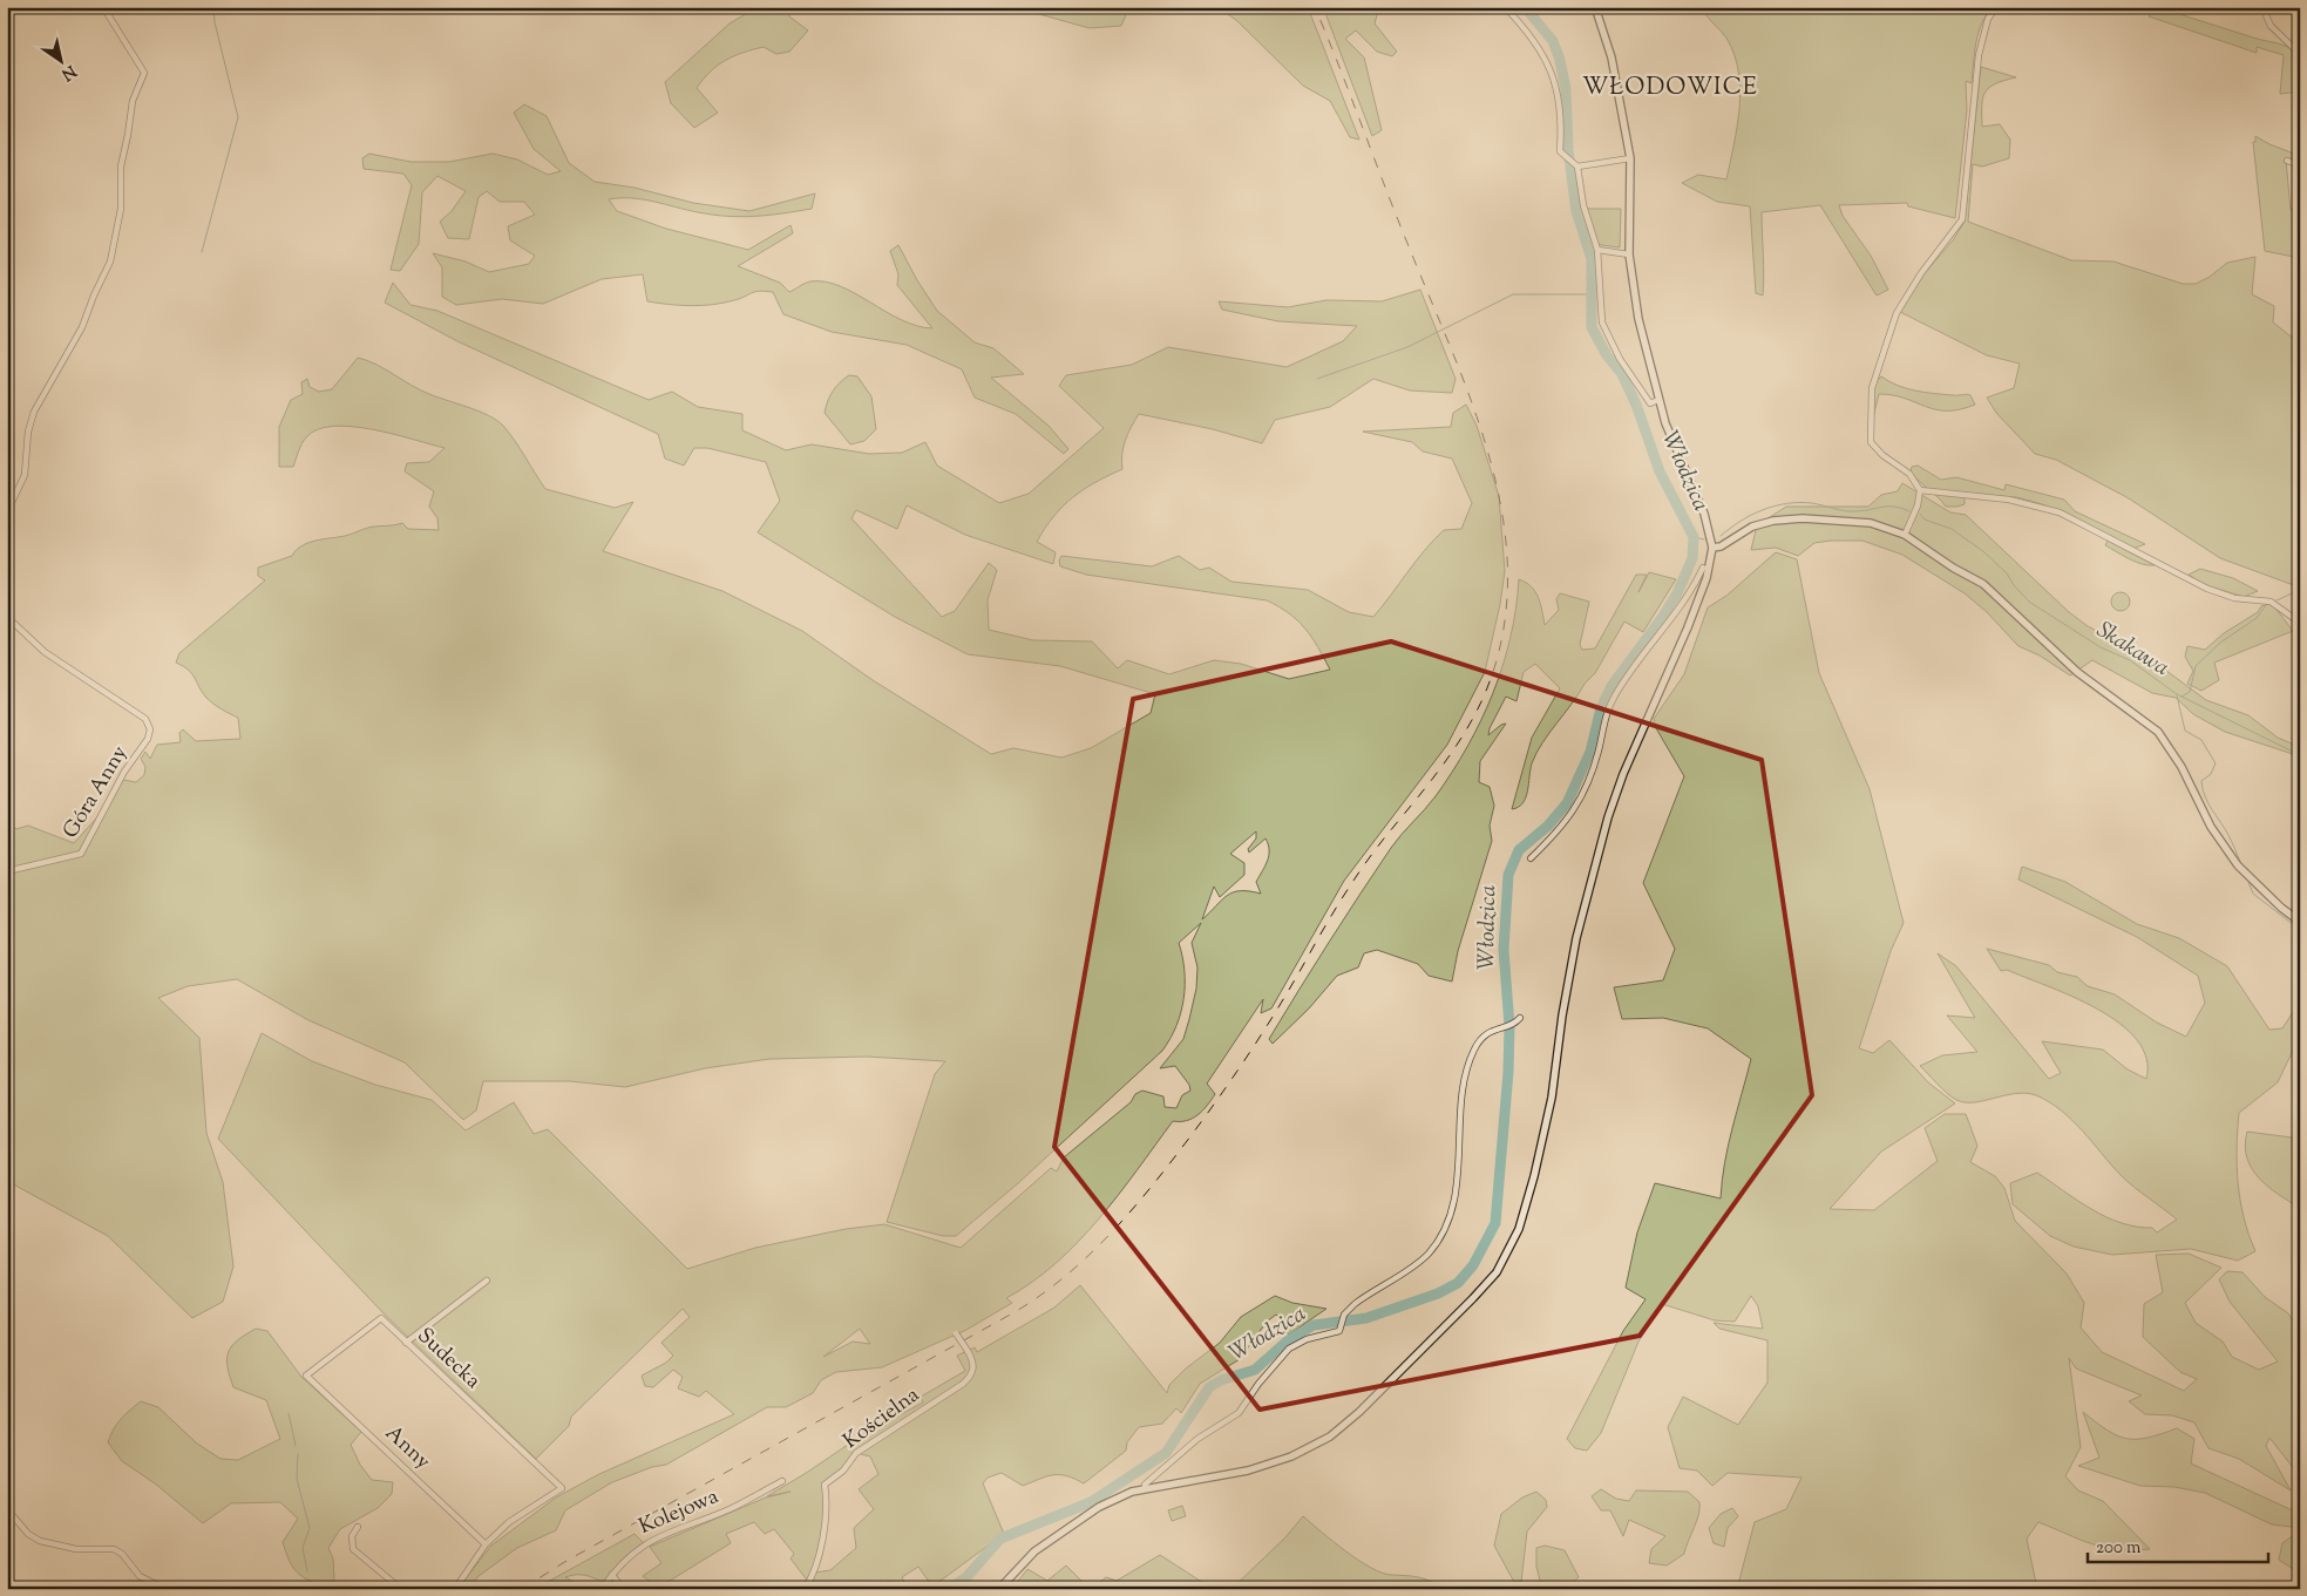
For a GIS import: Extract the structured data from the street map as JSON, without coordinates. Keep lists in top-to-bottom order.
{
  "streets": {
    "street": [
      "Góra Anny",
      "Sudecka",
      "Kościelna",
      "Anny",
      "Kolejowa"
    ]
  },
  "crossings": [
    ["Sudecka", "Anny"]
  ],
  "districts": ["WŁODOWICE"],
  "water": ["Włodzica", "Skakawa"],
  "scale_bar": "200 m",
  "north": "bottom right"
}
